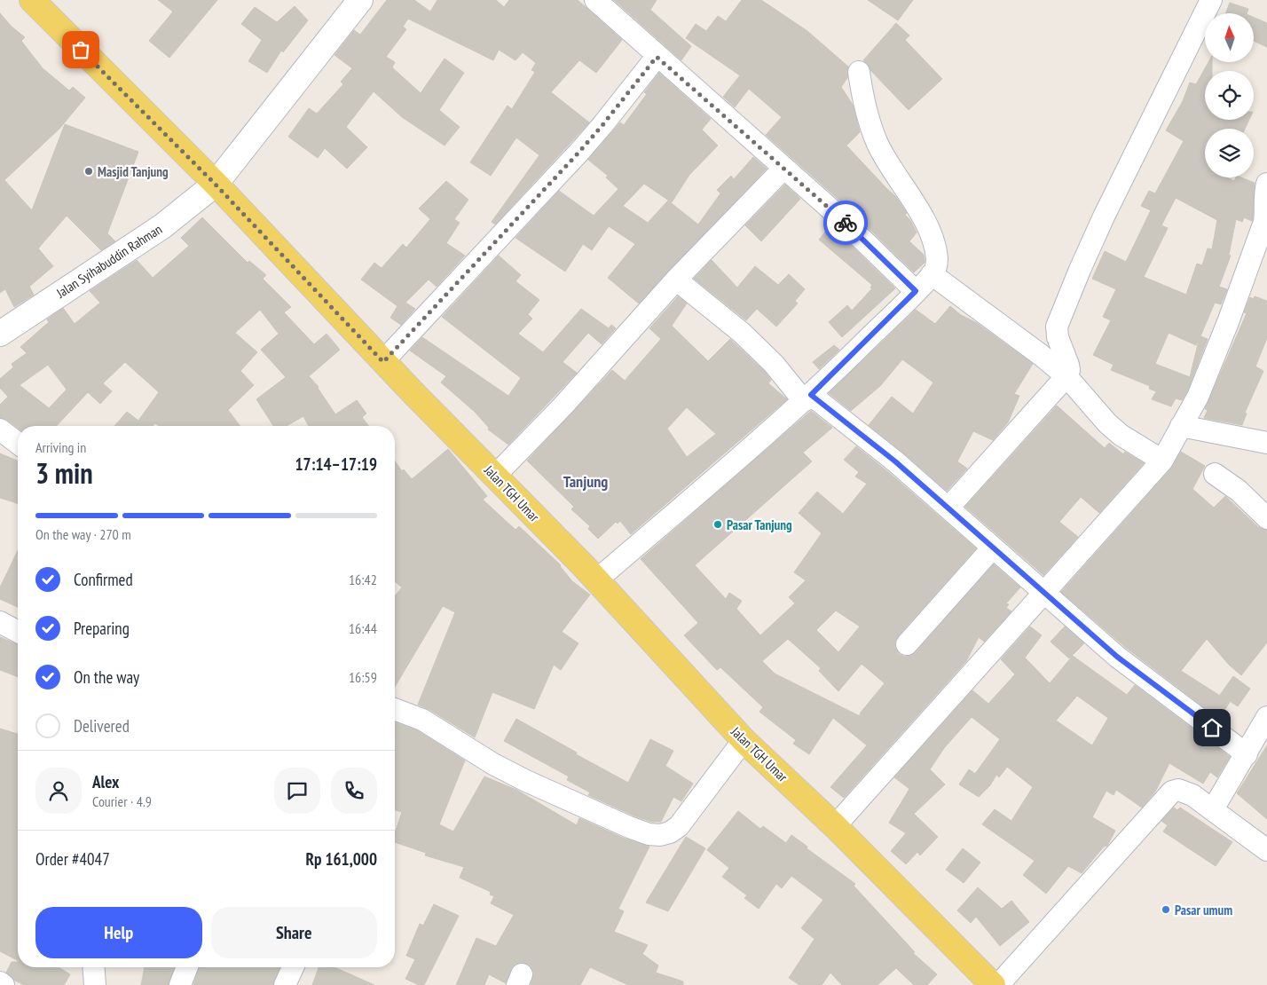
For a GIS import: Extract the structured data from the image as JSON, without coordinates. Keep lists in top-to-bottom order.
{
  "streets": {
    "main road": ["Jalan TGH Umar"],
    "street": ["Jalan Syihabuddin Rahman"]
  },
  "crossings": [
    ["Jalan Syihabuddin Rahman", "Jalan TGH Umar"]
  ],
  "districts": ["Tanjung"],
  "places": ["Masjid Tanjung", "Pasar Tanjung", "Pasar umum"],
  "north": "top",
  "page": {
    "heading": ["3 min", "Arriving in", "17:14–17:19"],
    "panel": [
      "Alex",
      "Courier · 4.9",
      "Order #4047",
      "Rp 161,000"
    ],
    "bar": "On the way · 270 m",
    "list": [
      ["Confirmed", "16:42"],
      ["Preparing", "16:44"],
      ["On the way", "16:59"],
      "Delivered"
    ],
    "buttons": ["Help", "Share"]
  }
}
